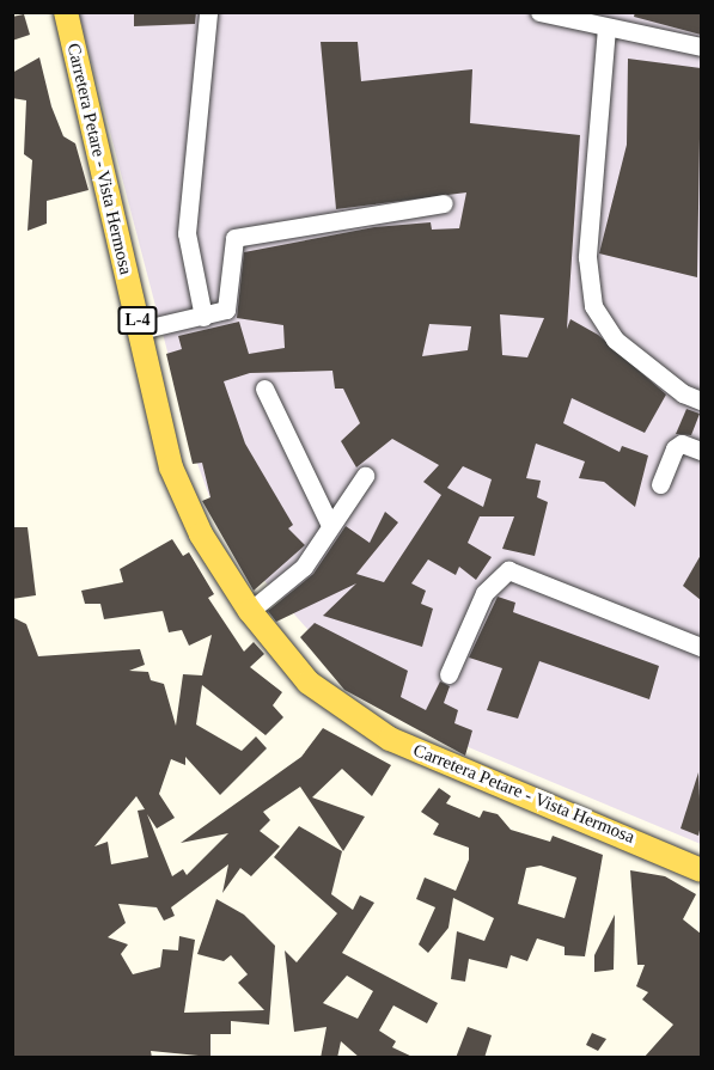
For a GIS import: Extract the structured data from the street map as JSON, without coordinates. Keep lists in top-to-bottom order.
{
  "streets": {
    "main road": ["Carretera Petare - Vista Hermosa", "L-4"]
  }
}
